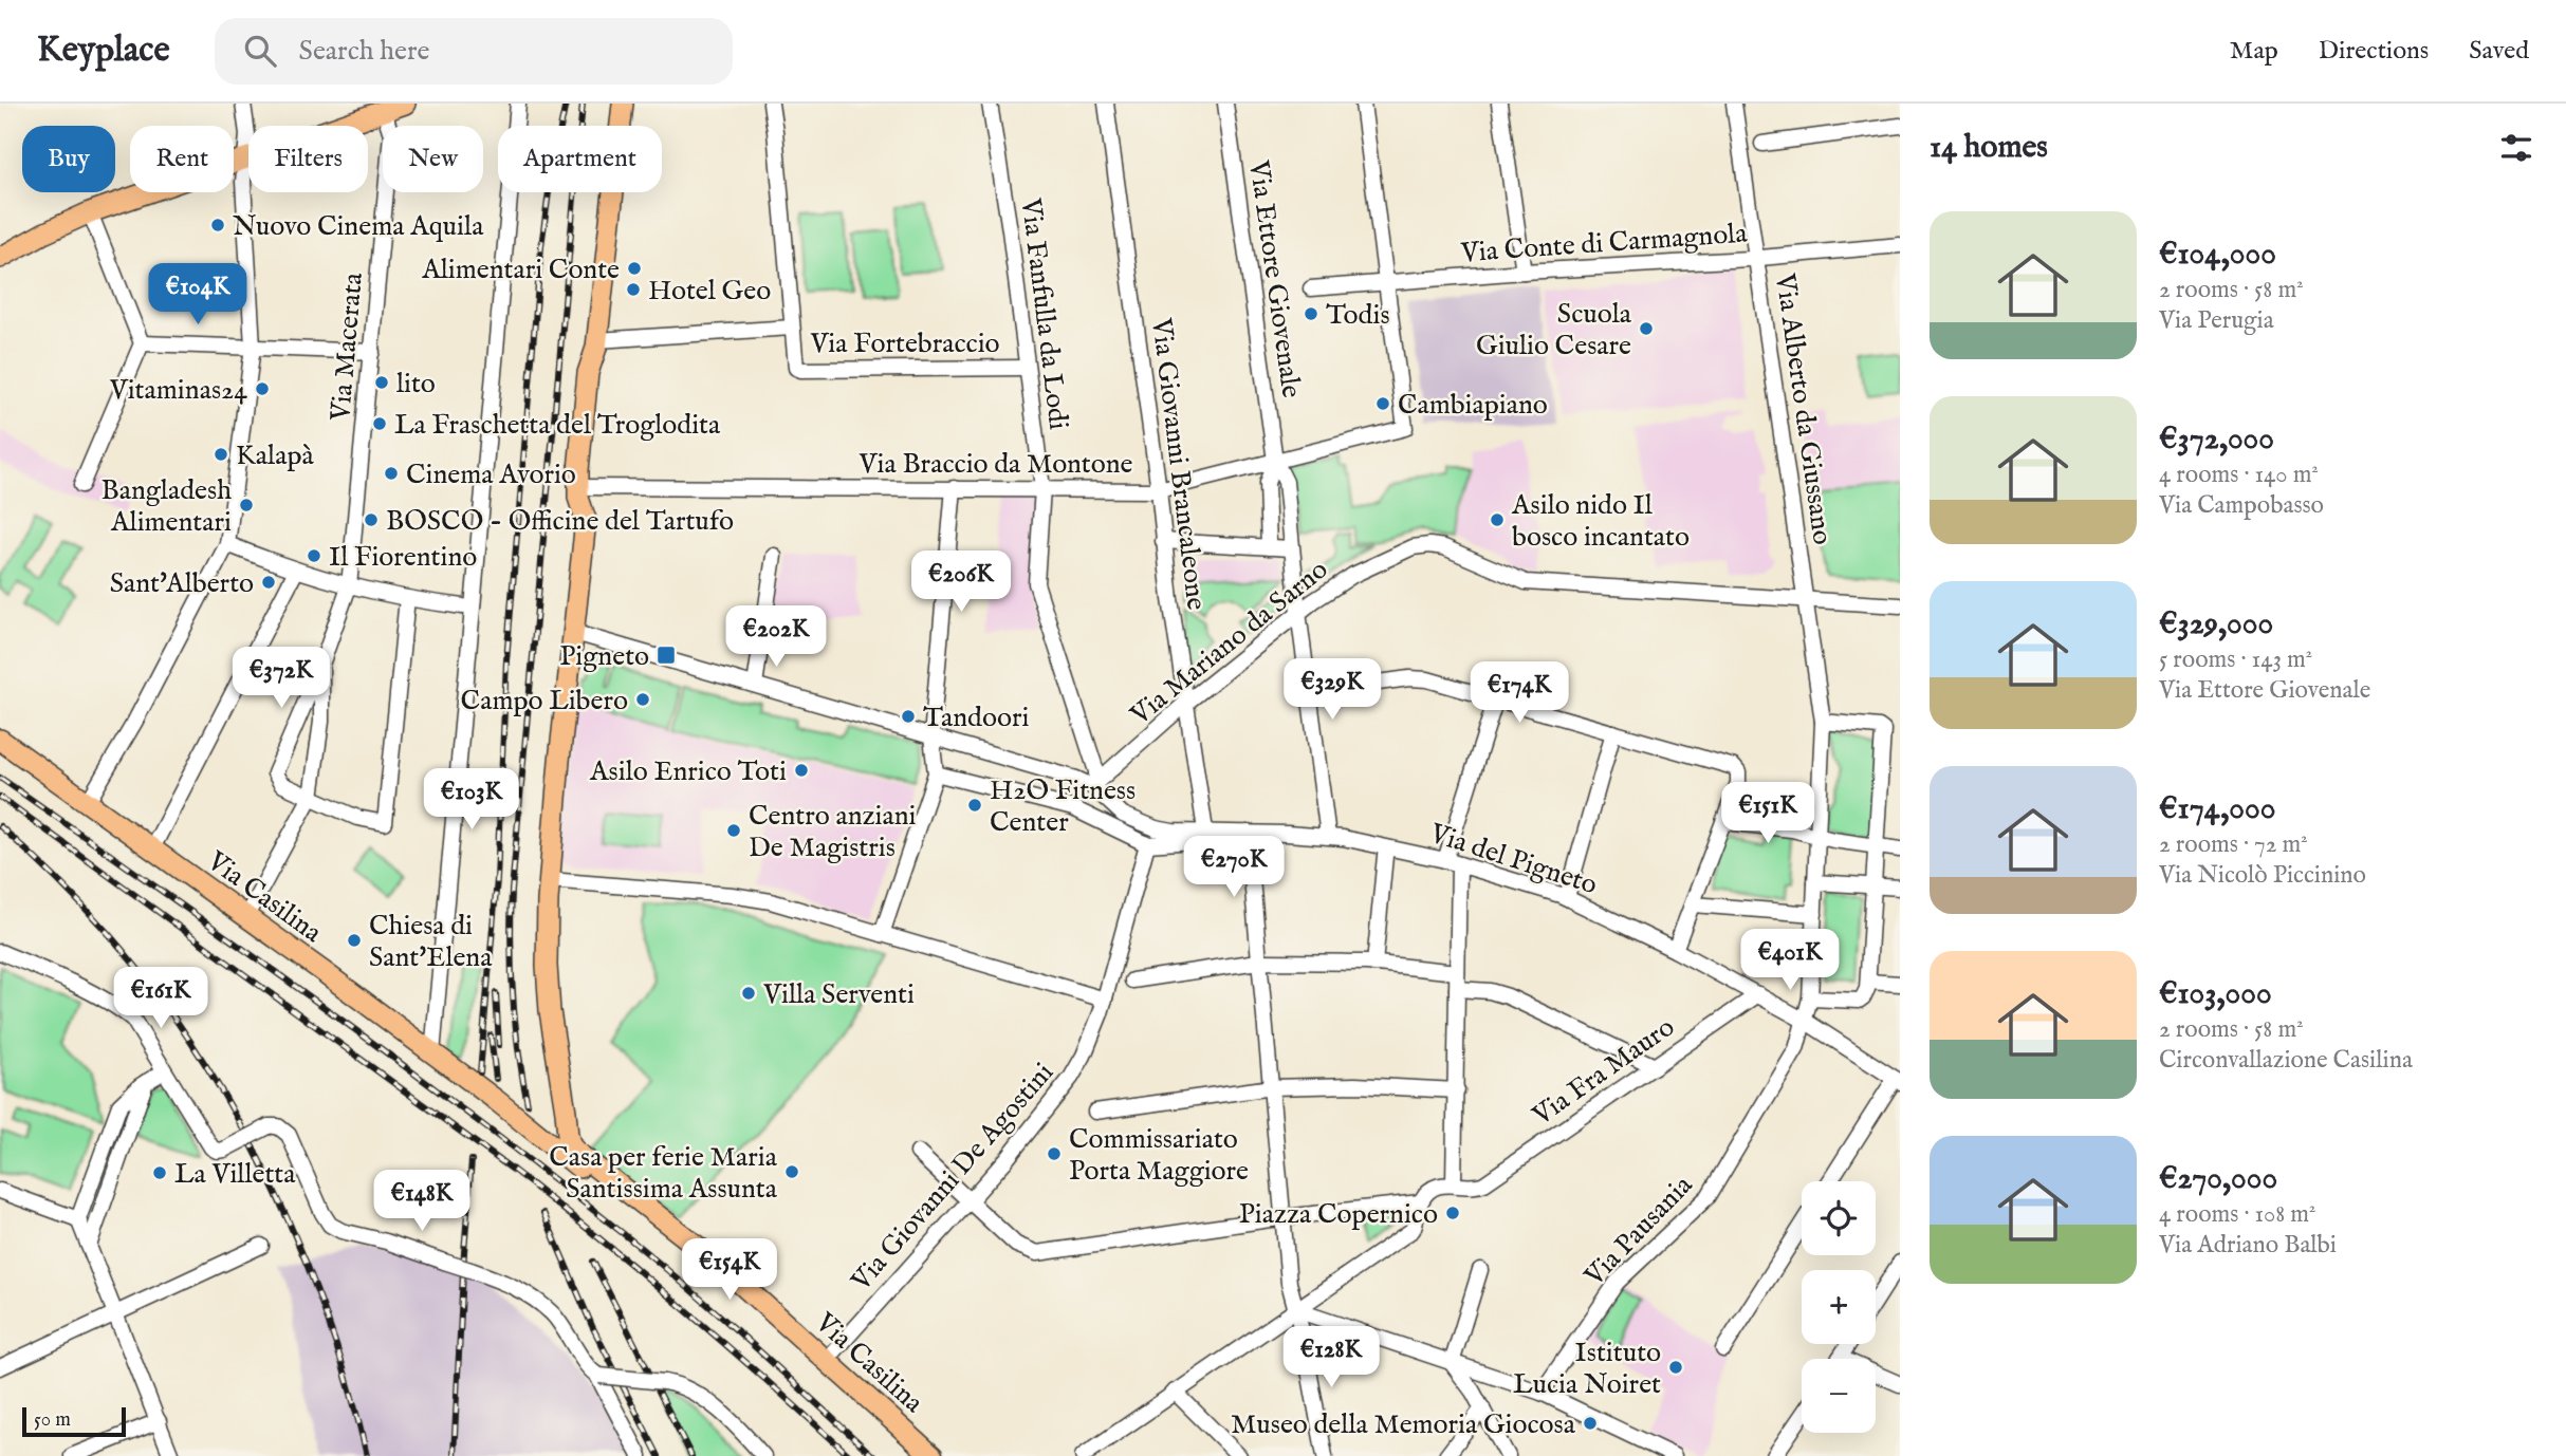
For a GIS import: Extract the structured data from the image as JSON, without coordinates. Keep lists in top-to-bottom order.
{
  "streets": {
    "main road": ["Via Casilina"],
    "street": [
      "Via Conte di Carmagnola",
      "Via Ettore Giovenale",
      "Via Fanfulla da Lodi",
      "Via Fortebraccio",
      "Via Macerata",
      "Via Alberto da Giussano",
      "Via Braccio da Montone",
      "Via Giovanni Brancaleone",
      "Via Mariano da Sarno",
      "Via del Pigneto",
      "Via Fra Mauro",
      "Via Giovanni De Agostini",
      "Via Pausania"
    ]
  },
  "crossings": [
    ["Via Conte di Carmagnola", "Via Alberto da Giussano"],
    ["Via Conte di Carmagnola", "Via Braccio da Montone"],
    ["Via Ettore Giovenale", "Via Braccio da Montone"],
    ["Via Ettore Giovenale", "Via Mariano da Sarno"],
    ["Via Ettore Giovenale", "Via del Pigneto"],
    ["Via Fanfulla da Lodi", "Via Fortebraccio"],
    ["Via Fanfulla da Lodi", "Via Braccio da Montone"],
    ["Via Fanfulla da Lodi", "Via Mariano da Sarno"],
    ["Via Fanfulla da Lodi", "Via del Pigneto"],
    ["Via Alberto da Giussano", "Via Mariano da Sarno"],
    ["Via Alberto da Giussano", "Via Pausania"],
    ["Via Braccio da Montone", "Via Giovanni Brancaleone"],
    ["Via Giovanni Brancaleone", "Via Mariano da Sarno"],
    ["Via Giovanni Brancaleone", "Via del Pigneto"],
    ["Via Mariano da Sarno", "Via del Pigneto"],
    ["Via del Pigneto", "Via Fra Mauro"],
    ["Via del Pigneto", "Via Giovanni De Agostini"],
    ["Via del Pigneto", "Via Pausania"],
    ["Via Casilina", "Via Giovanni De Agostini"]
  ],
  "places": {
    "other": [
      "Nuovo Cinema Aquila",
      "Alimentari Conte",
      "Hotel Geo",
      "Todis",
      "Scuola Giulio Cesare",
      "lito",
      "Vitaminas24",
      "Cambiapiano",
      "La Fraschetta del Troglodita",
      "Kalapà",
      "Cinema Avorio",
      "Bangladesh Alimentari",
      "BOSCO - Officine del Tartufo",
      "Asilo nido Il bosco incantato",
      "Il Fiorentino",
      "Sant'Alberto",
      "Campo Libero",
      "Tandoori",
      "Asilo Enrico Toti",
      "H2O Fitness Center",
      "Centro anziani De Magistris",
      "Chiesa di Sant'Elena",
      "Villa Serventi",
      "Commissariato Porta Maggiore",
      "Casa per ferie Maria Santissima Assunta",
      "La Villetta",
      "Piazza Copernico",
      "Istituto Lucia Noiret",
      "Museo della Memoria Giocosa"
    ],
    "transit": ["Pigneto"]
  },
  "scale_bar": "50 m",
  "page": {
    "header": "Keyplace",
    "search": "Search here",
    "nav": ["Map", "Directions", "Saved"],
    "heading": "14 homes",
    "chip": [
      "Buy",
      "Rent",
      "Filters",
      "New",
      "Apartment"
    ],
    "list": [
      {
        "name": "€104,000",
        "note": "2 rooms · 58 m² · Via Perugia"
      },
      {
        "name": "€372,000",
        "note": "4 rooms · 140 m² · Via Campobasso"
      },
      {
        "name": "€329,000",
        "note": "5 rooms · 143 m² · Via Ettore Giovenale"
      },
      {
        "name": "€174,000",
        "note": "2 rooms · 72 m² · Via Nicolò Piccinino"
      },
      {
        "name": "€103,000",
        "note": "2 rooms · 58 m² · Circonvallazione Casilina"
      },
      {
        "name": "€270,000",
        "note": "4 rooms · 108 m² · Via Adriano Balbi"
      }
    ],
    "price": [
      "€104K",
      "€206K",
      "€202K",
      "€372K",
      "€329K",
      "€174K",
      "€103K",
      "€151K",
      "€270K",
      "€401K",
      "€161K",
      "€148K",
      "€154K",
      "€128K"
    ],
    "map_buttons": ["+", "−"],
    "scale": "50 m"
  }
}
